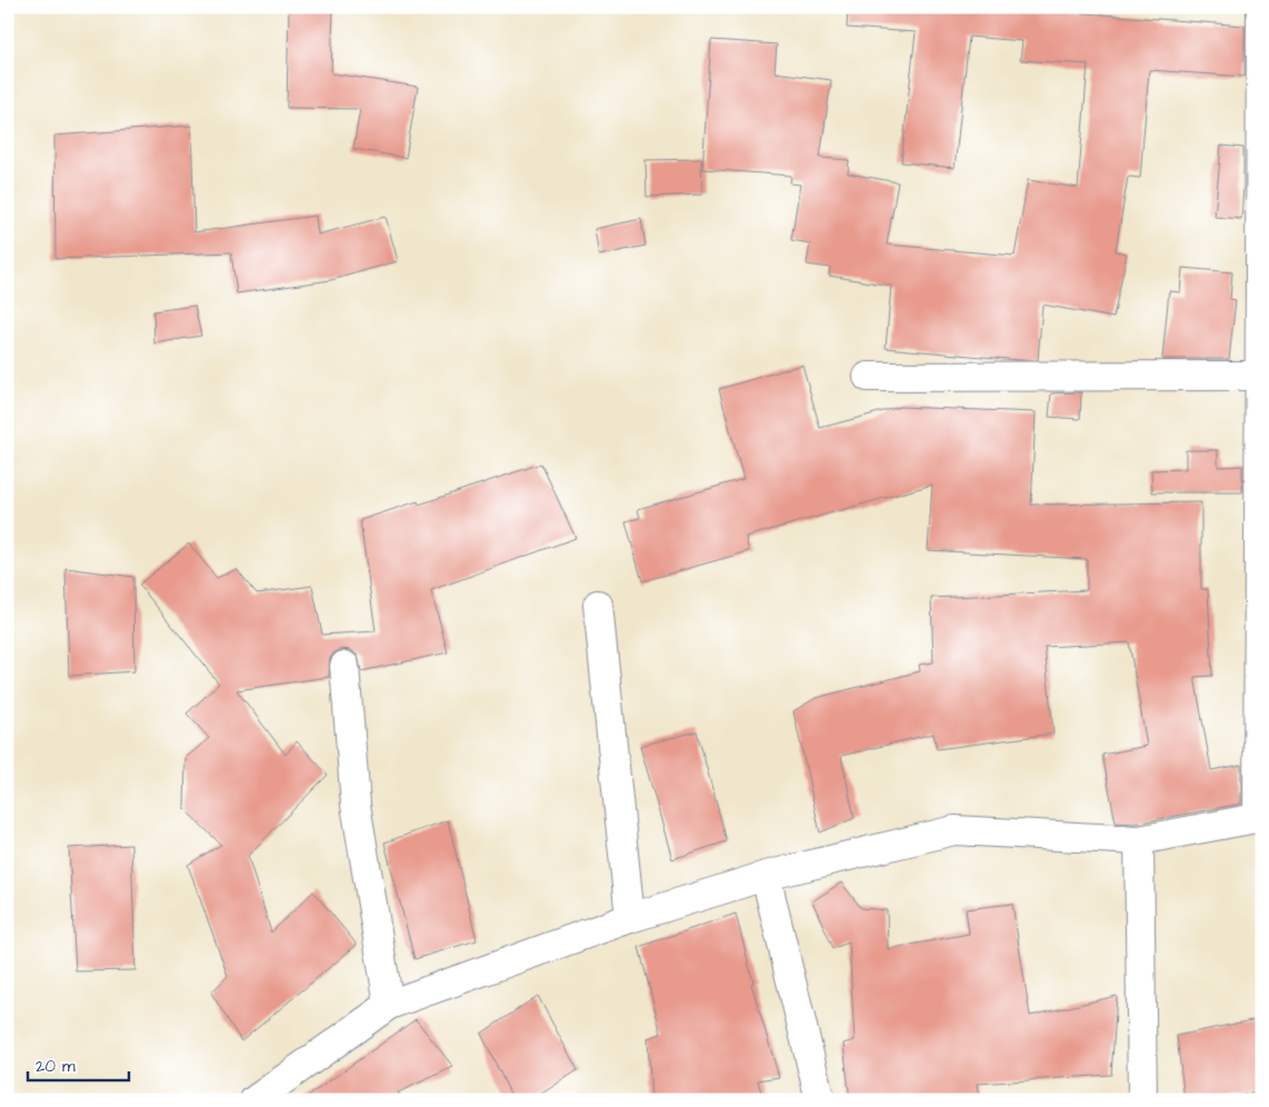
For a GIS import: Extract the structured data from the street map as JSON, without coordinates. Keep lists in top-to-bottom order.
{
  "scale_bar": "20 m"
}
